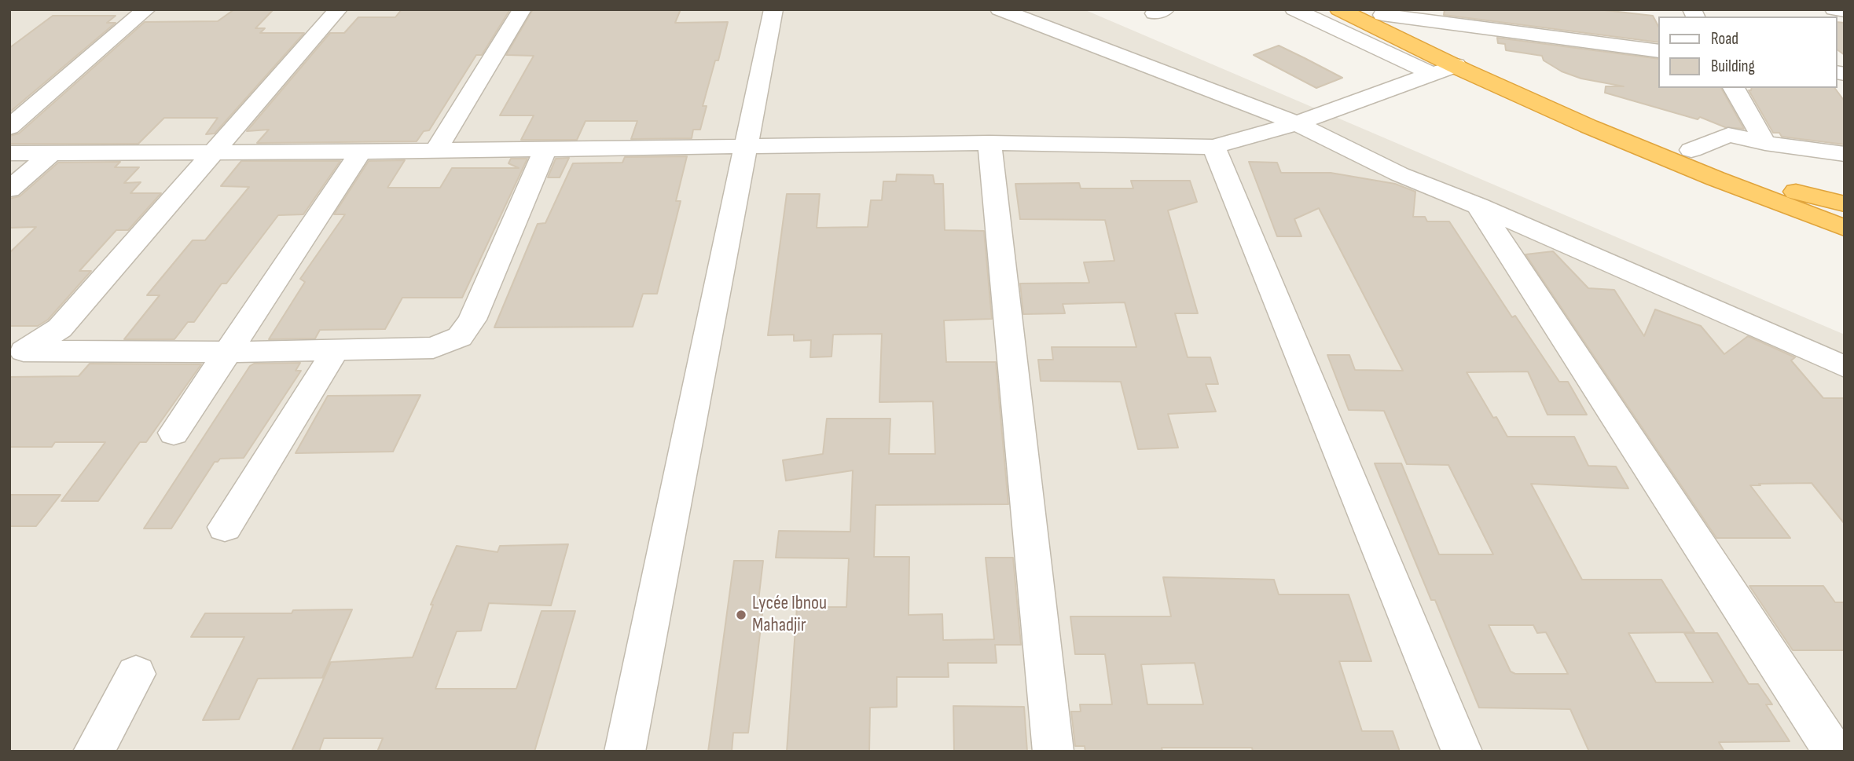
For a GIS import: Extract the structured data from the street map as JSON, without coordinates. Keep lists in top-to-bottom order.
{
  "places": ["Lycée Ibnou Mahadjir"],
  "legend": ["Road", "Building"]
}
